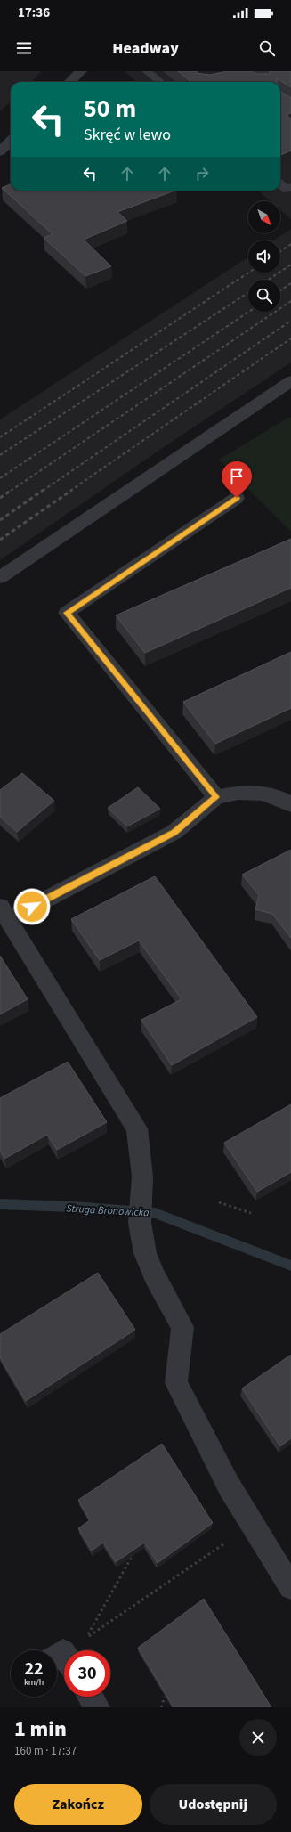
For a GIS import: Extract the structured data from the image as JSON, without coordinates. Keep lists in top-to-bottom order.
{
  "water": ["Struga Bronowicka"],
  "north": "bottom right",
  "page": {
    "status": "17:36",
    "header": "Headway",
    "turn": ["50 m", "Skręć w lewo"],
    "speed": "22 km/h",
    "limit": "30",
    "heading": ["1 min", "160 m · 17:37"],
    "buttons": ["Zakończ", "Udostępnij"]
  }
}
